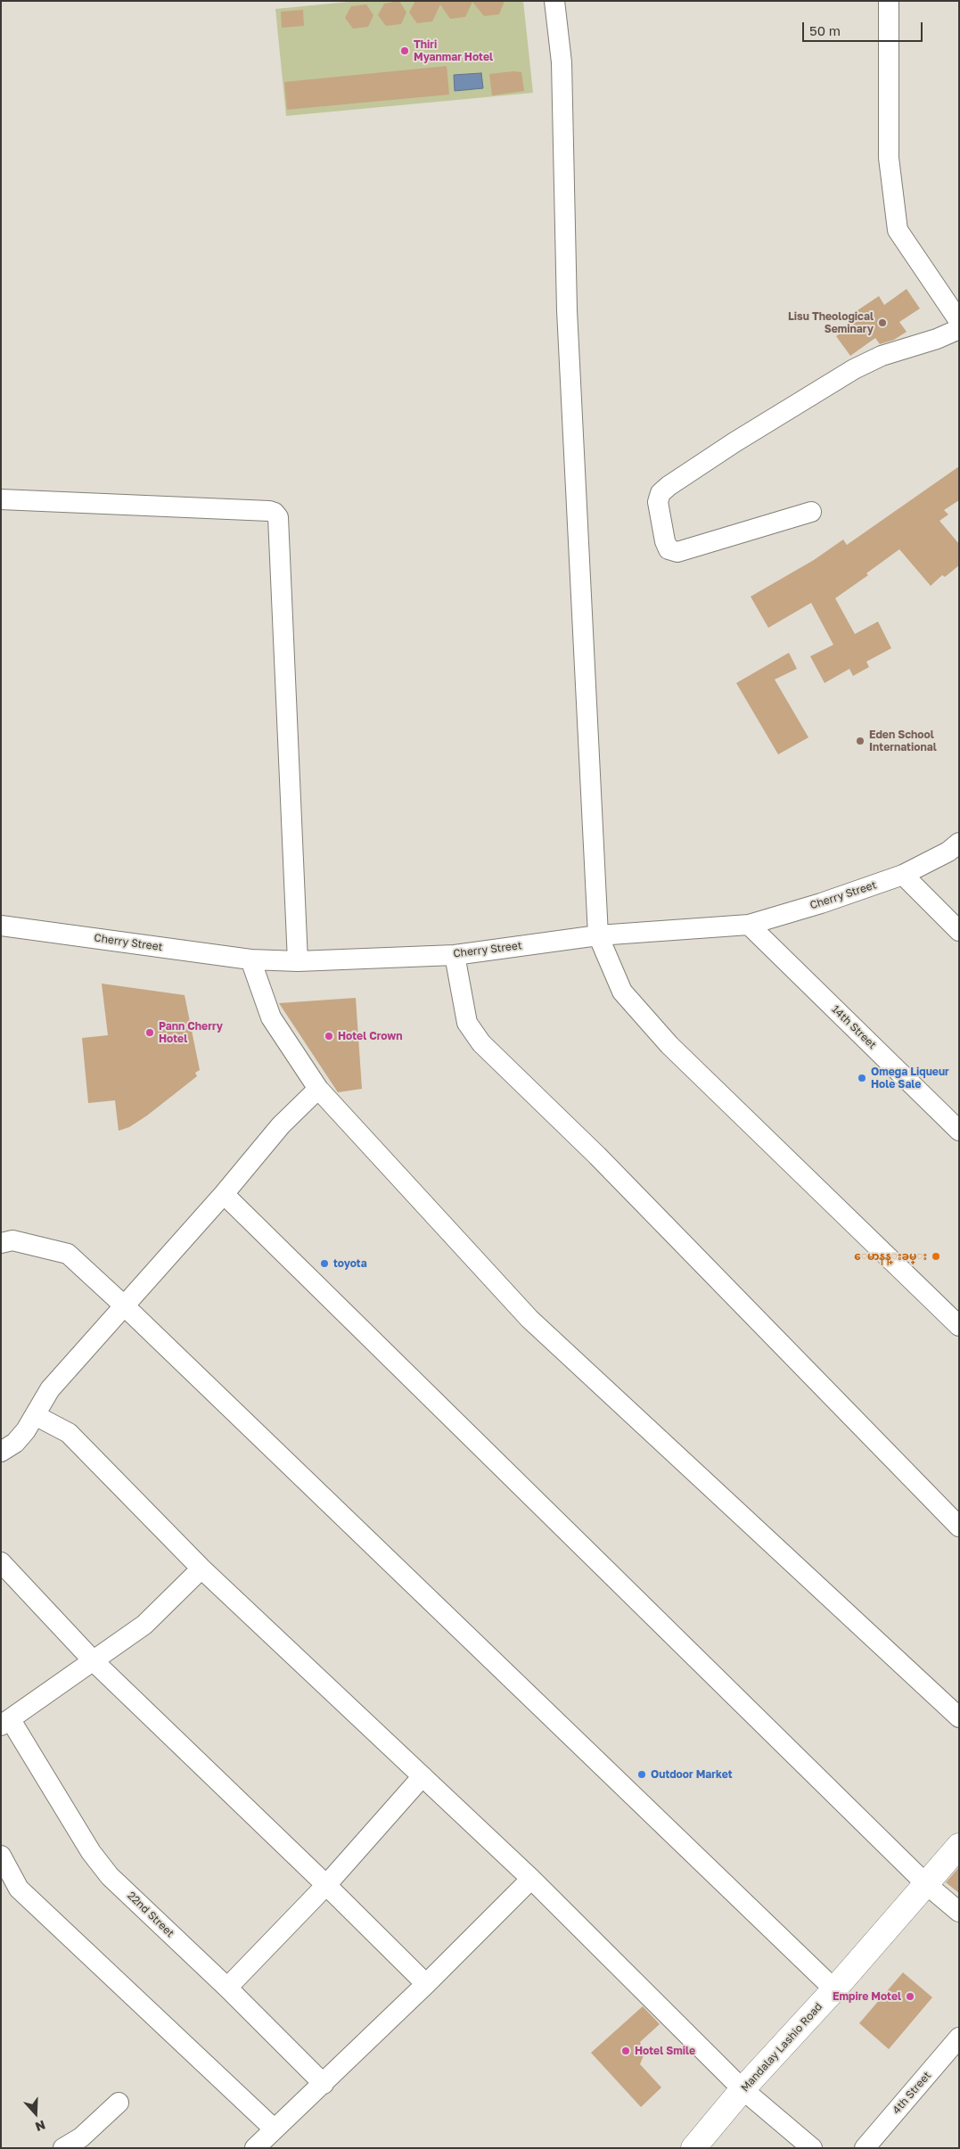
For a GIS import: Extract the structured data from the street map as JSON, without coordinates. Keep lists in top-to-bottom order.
{
  "streets": {
    "highway": ["Mandalay Lashio Road"],
    "street": [
      "Cherry Street",
      "14th Street",
      "22nd Street",
      "4th Street"
    ]
  },
  "crossings": [
    ["Cherry Street", "14th Street"]
  ],
  "places": [
    "Thiri Myanmar Hotel",
    "Lisu Theological Seminary",
    "Eden School International",
    "Pann Cherry Hotel",
    "Hotel Crown",
    "Omega Liqueur Hole Sale",
    "ေမာနန္းခမ္း",
    "toyota",
    "Outdoor Market",
    "Empire Motel",
    "Hotel Smile"
  ],
  "scale_bar": "50 m",
  "north": "bottom"
}
